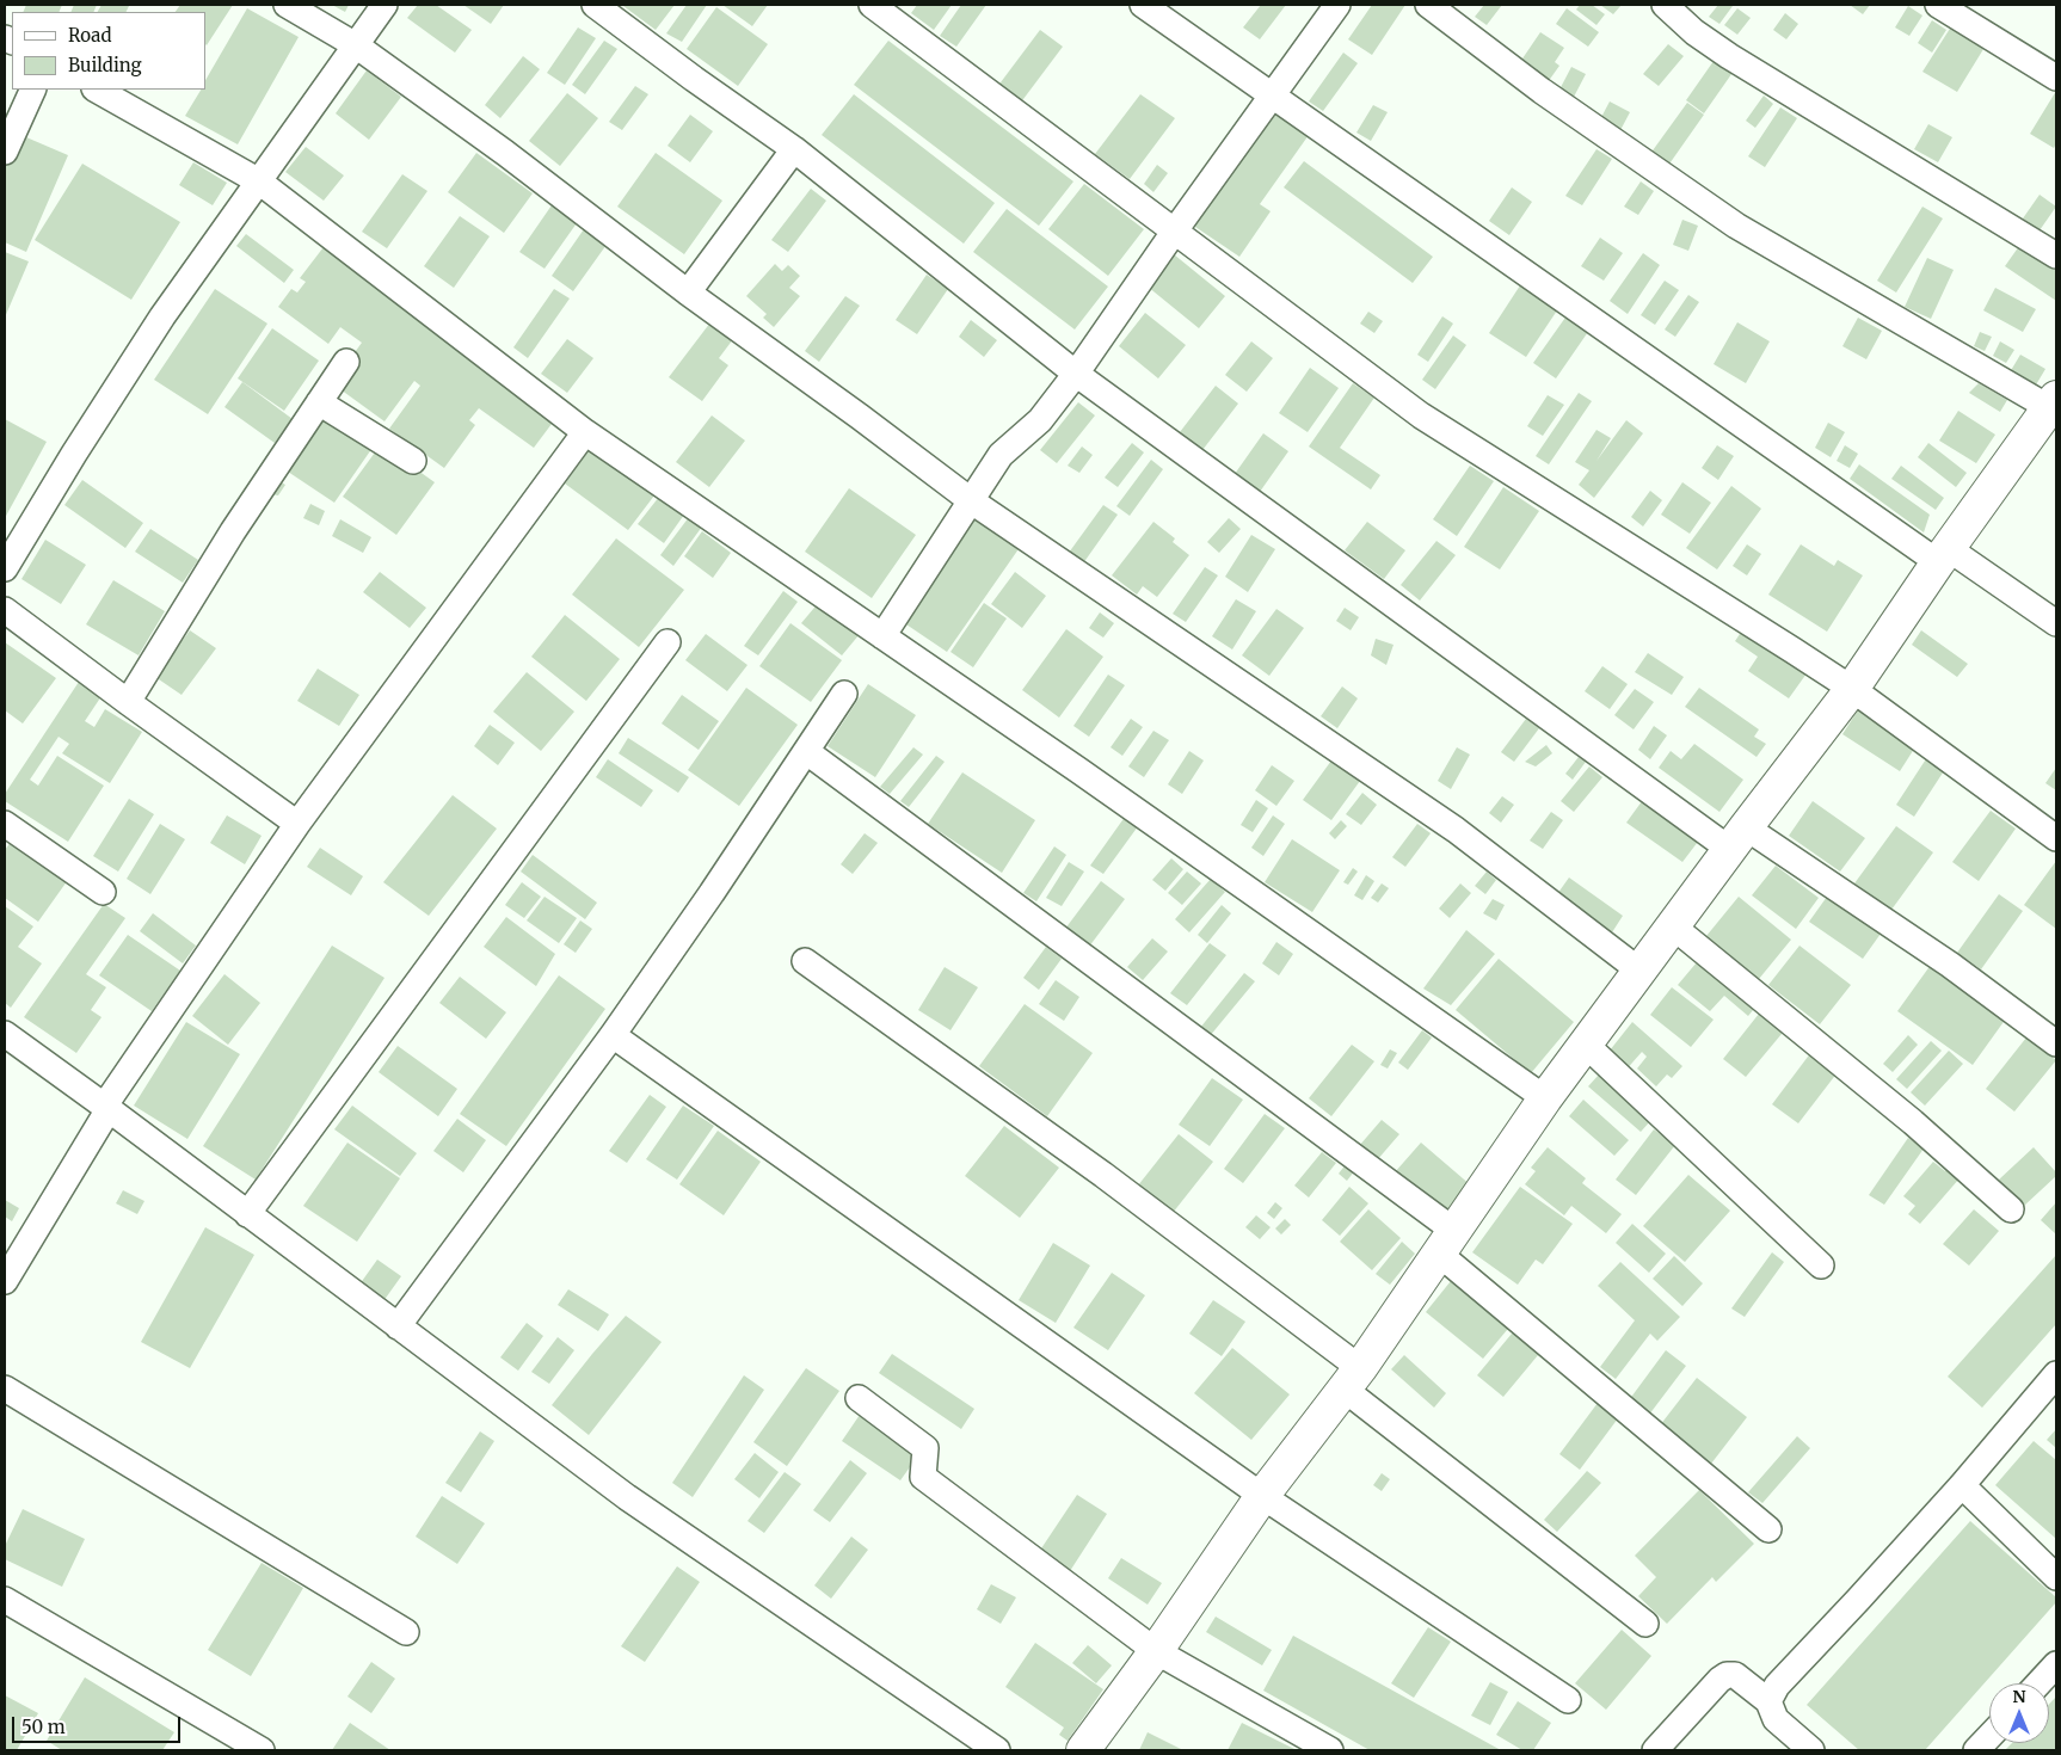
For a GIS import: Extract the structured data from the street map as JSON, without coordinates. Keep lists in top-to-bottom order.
{
  "legend": ["Road", "Building"],
  "scale_bar": "50 m",
  "north": "top"
}
